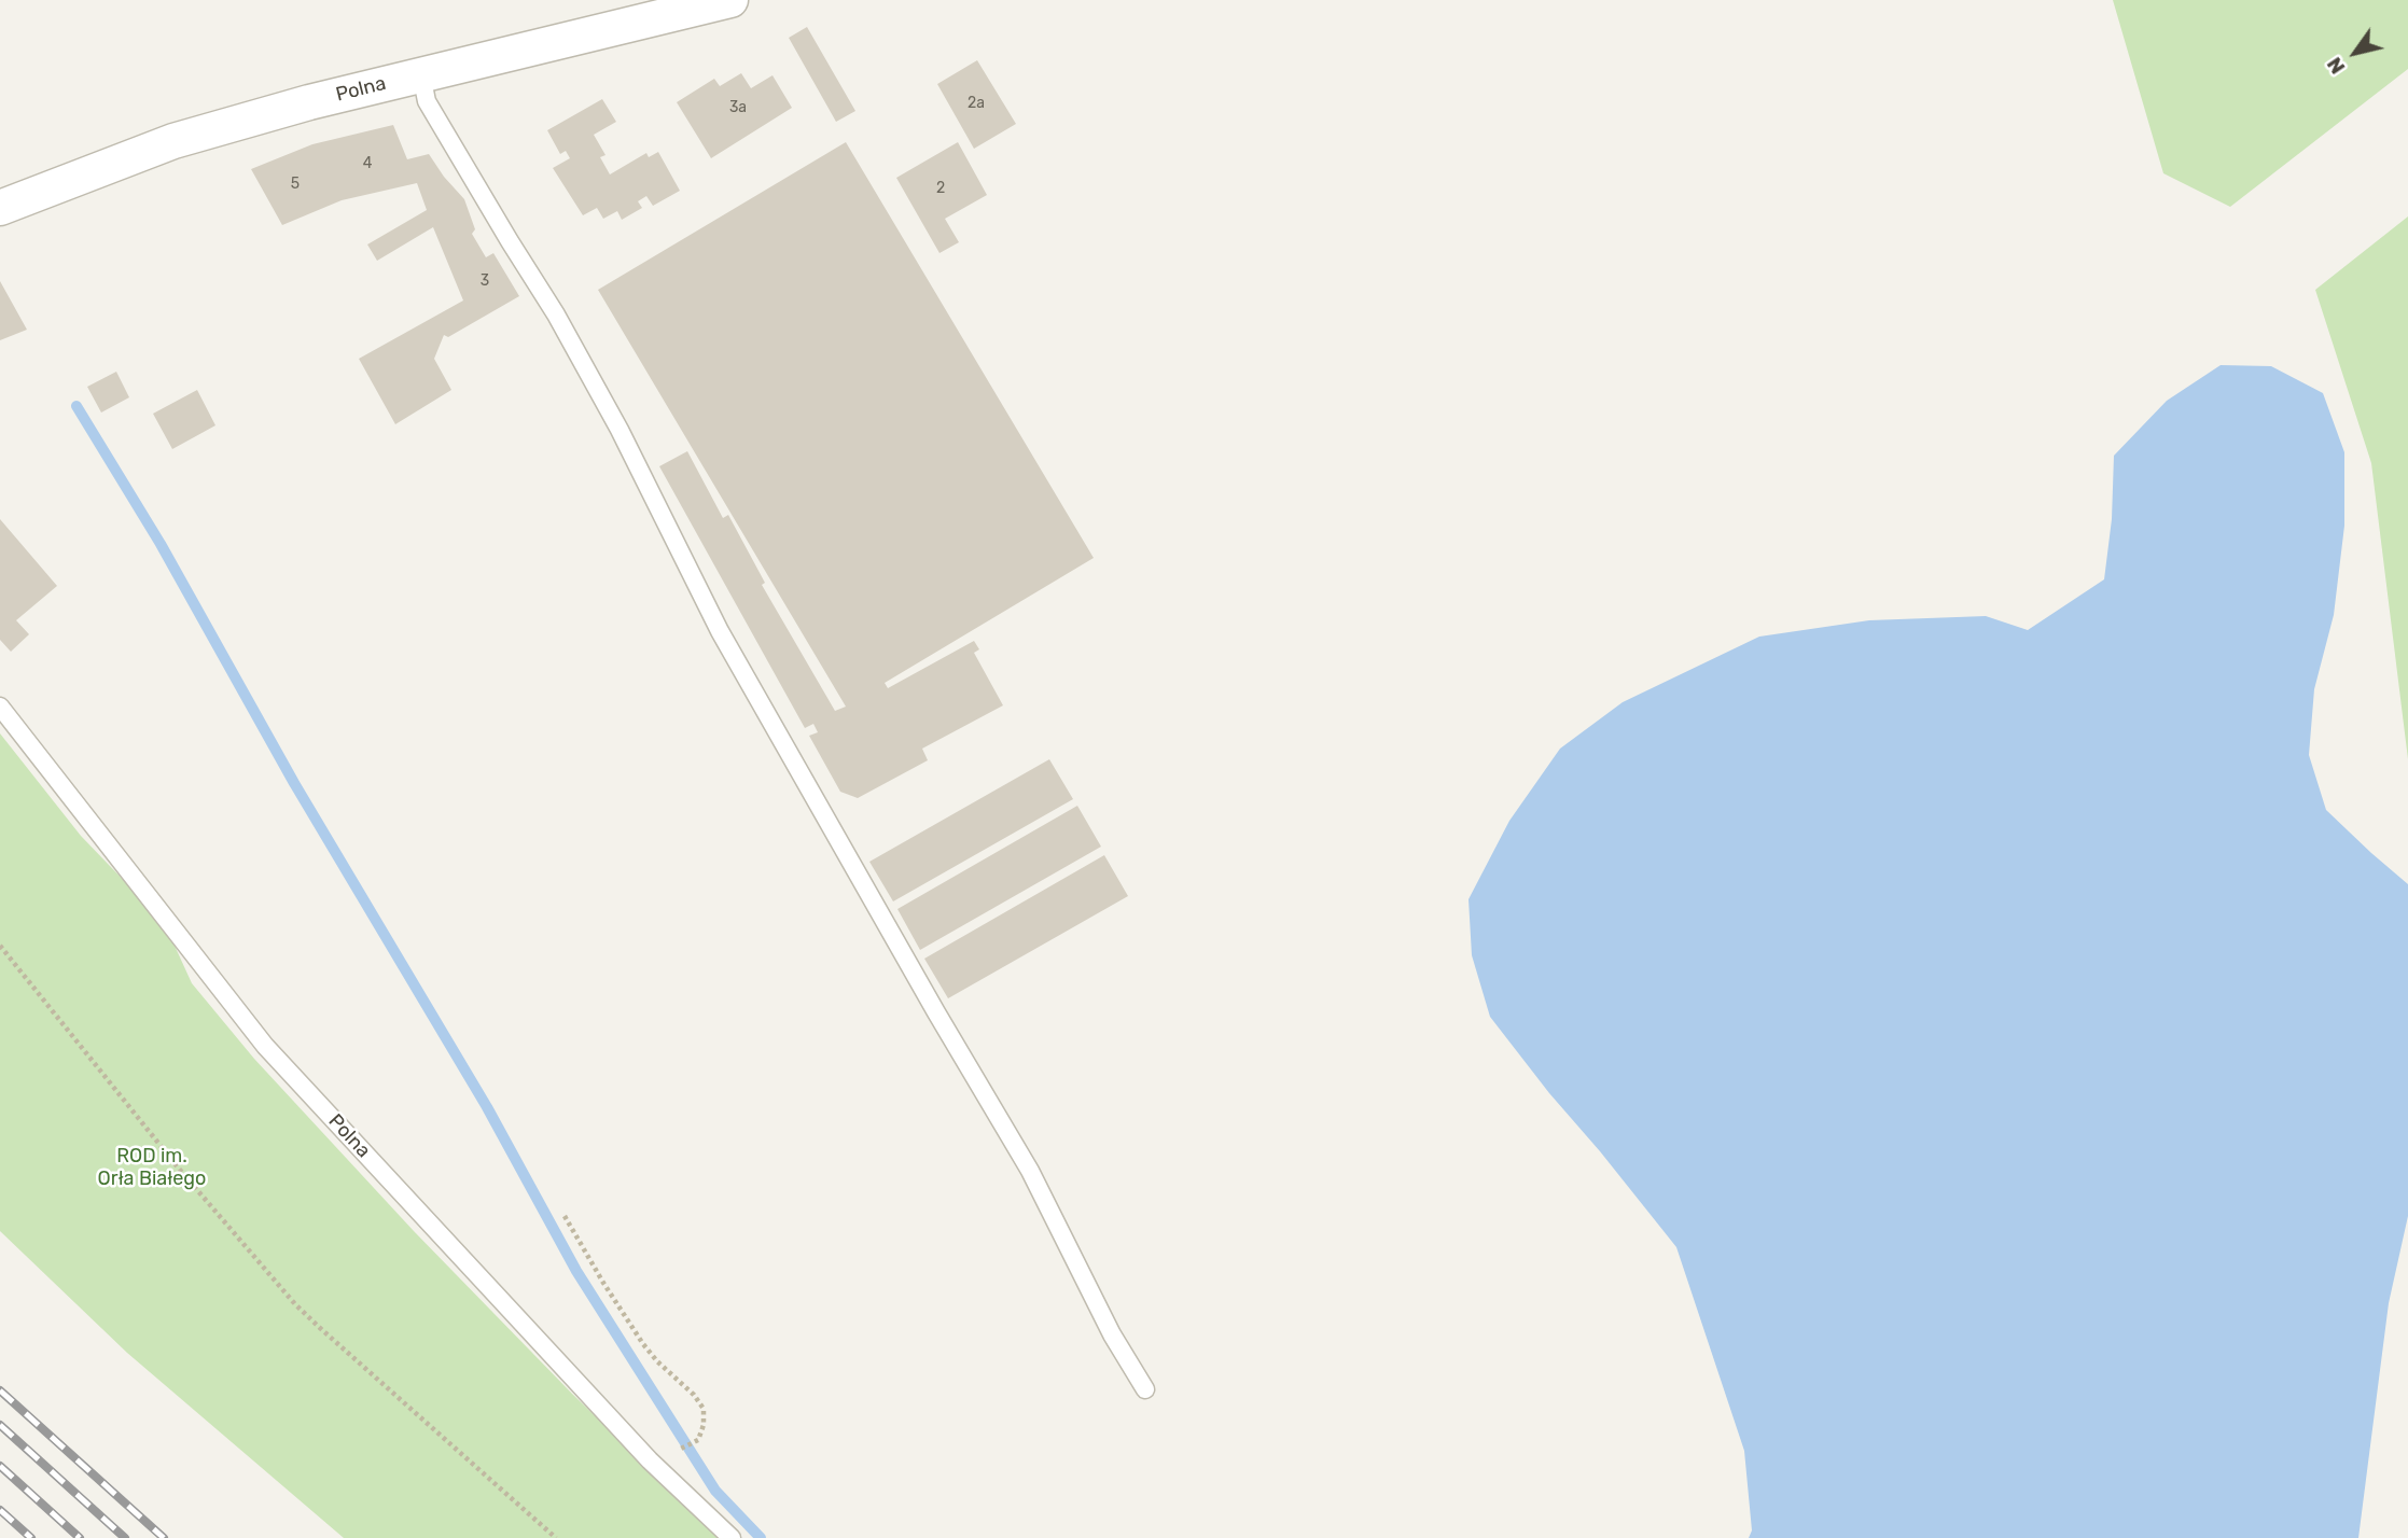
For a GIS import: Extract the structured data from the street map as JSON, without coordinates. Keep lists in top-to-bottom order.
{
  "streets": {
    "street": ["Polna"]
  },
  "parks": ["ROD im. Orła Białego"],
  "house_numbers": [
    "2a",
    "3a",
    "4",
    "5",
    "2",
    "3"
  ],
  "north": "bottom left"
}
